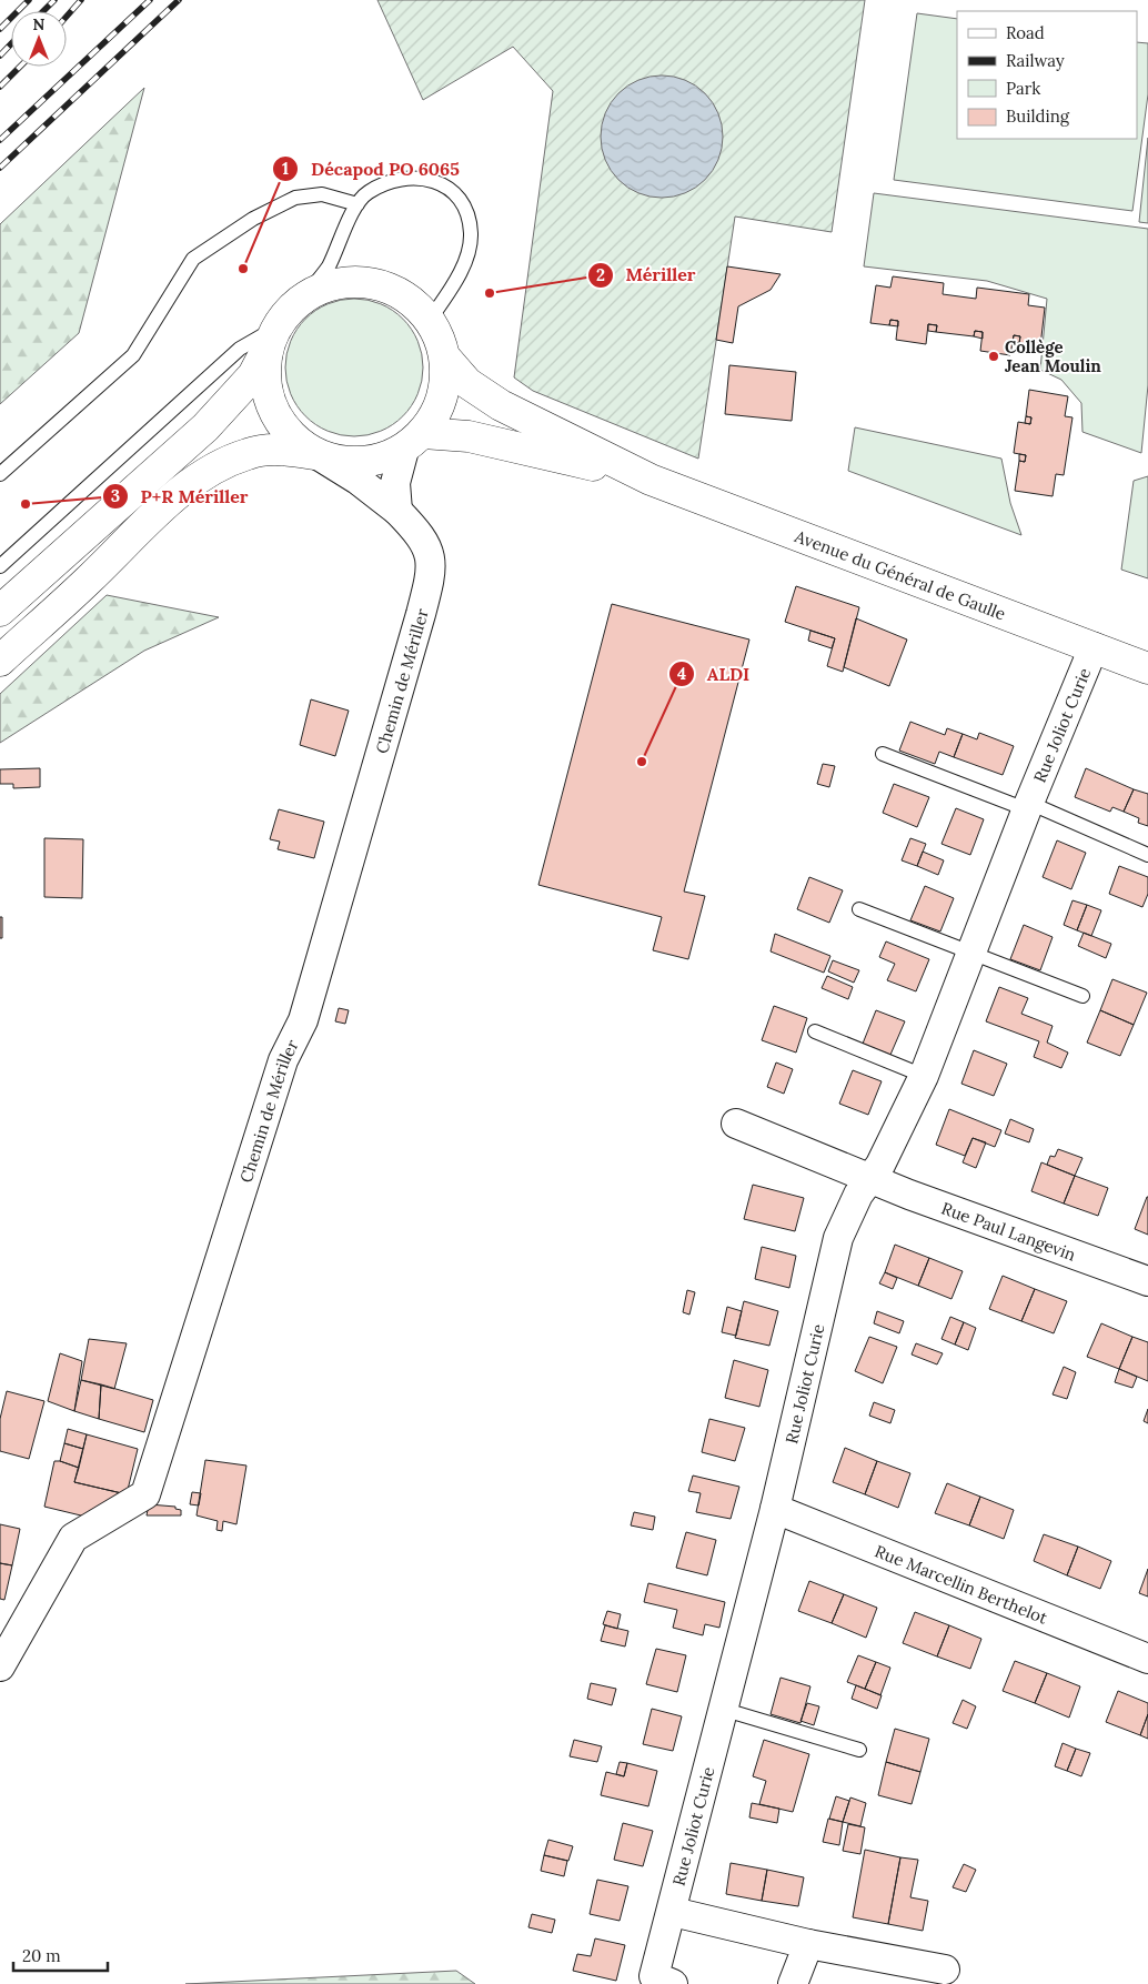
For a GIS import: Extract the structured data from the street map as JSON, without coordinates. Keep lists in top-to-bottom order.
{
  "streets": {
    "main road": ["Avenue du Général de Gaulle"],
    "street": [
      "Chemin de Mériller",
      "Rue Joliot Curie",
      "Rue Paul Langevin",
      "Rue Marcellin Berthelot"
    ]
  },
  "crossings": [
    ["Avenue du Général de Gaulle", "Chemin de Mériller"],
    ["Avenue du Général de Gaulle", "Rue Joliot Curie"],
    ["Rue Joliot Curie", "Rue Paul Langevin"],
    ["Rue Joliot Curie", "Rue Marcellin Berthelot"]
  ],
  "places": [
    "Décapod PO 6065",
    "Mériller",
    "Collège Jean Moulin",
    "P+R Mériller",
    "ALDI"
  ],
  "legend": [
    "Road",
    "Railway",
    "Park",
    "Building"
  ],
  "scale_bar": "20 m",
  "north": "top"
}
